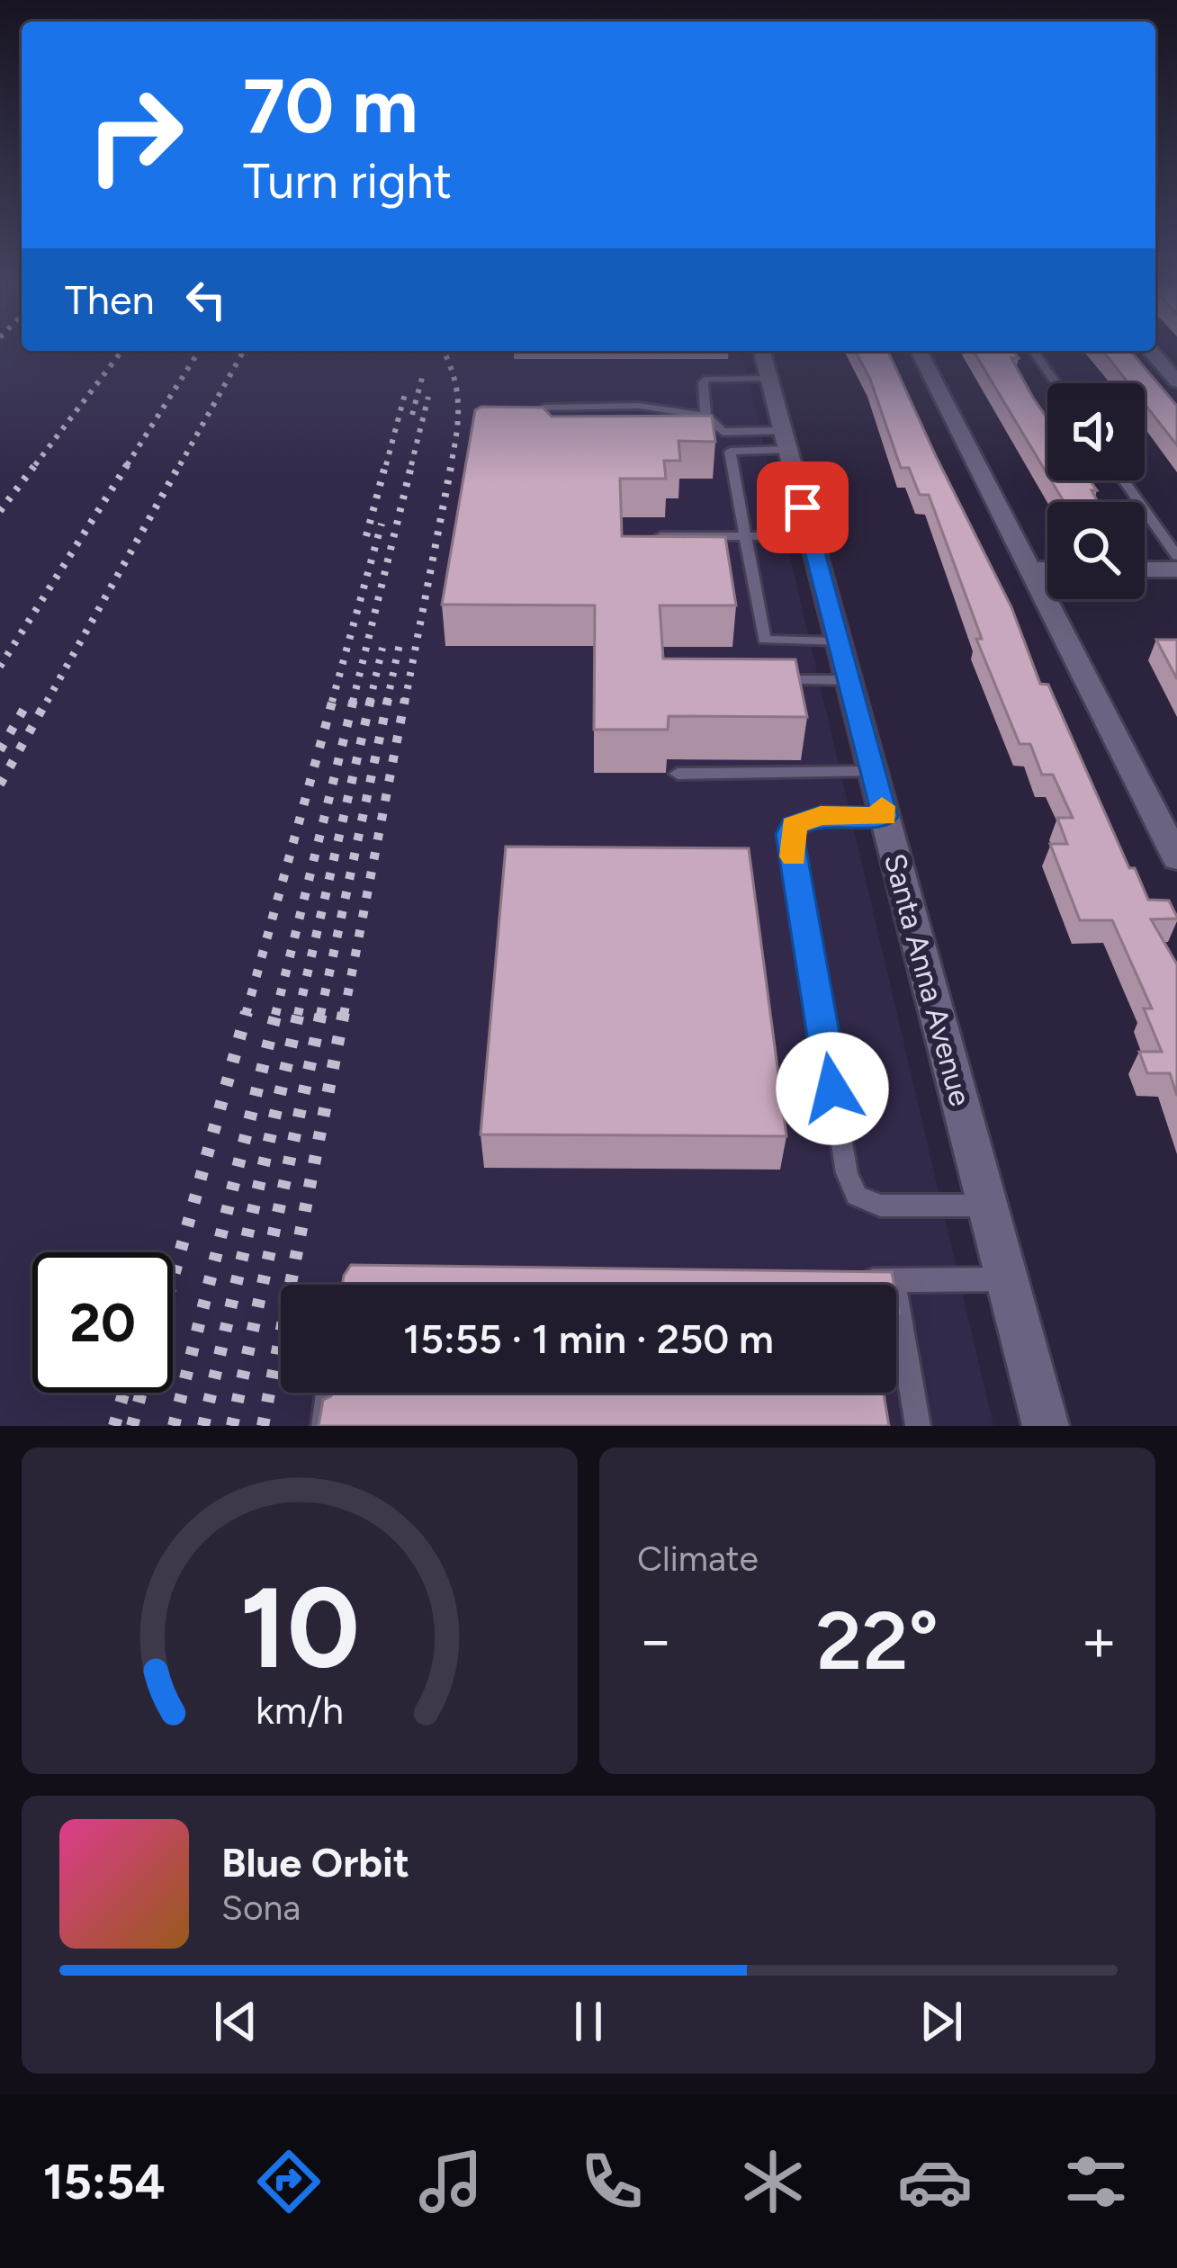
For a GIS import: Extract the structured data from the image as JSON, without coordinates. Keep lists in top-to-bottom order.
{
  "streets": {
    "street": ["Santa Anna Avenue"]
  },
  "page": {
    "turn": ["70 m", "Turn right"],
    "then": "Then",
    "limit": "20",
    "trip": "15:55 · 1 min · 250 m",
    "tile": "Climate",
    "heat": ["−", "22°", "+"],
    "song": ["Blue Orbit", "Sona"],
    "tabs": "15:54",
    "gauge": ["10", "km/h"]
  }
}
